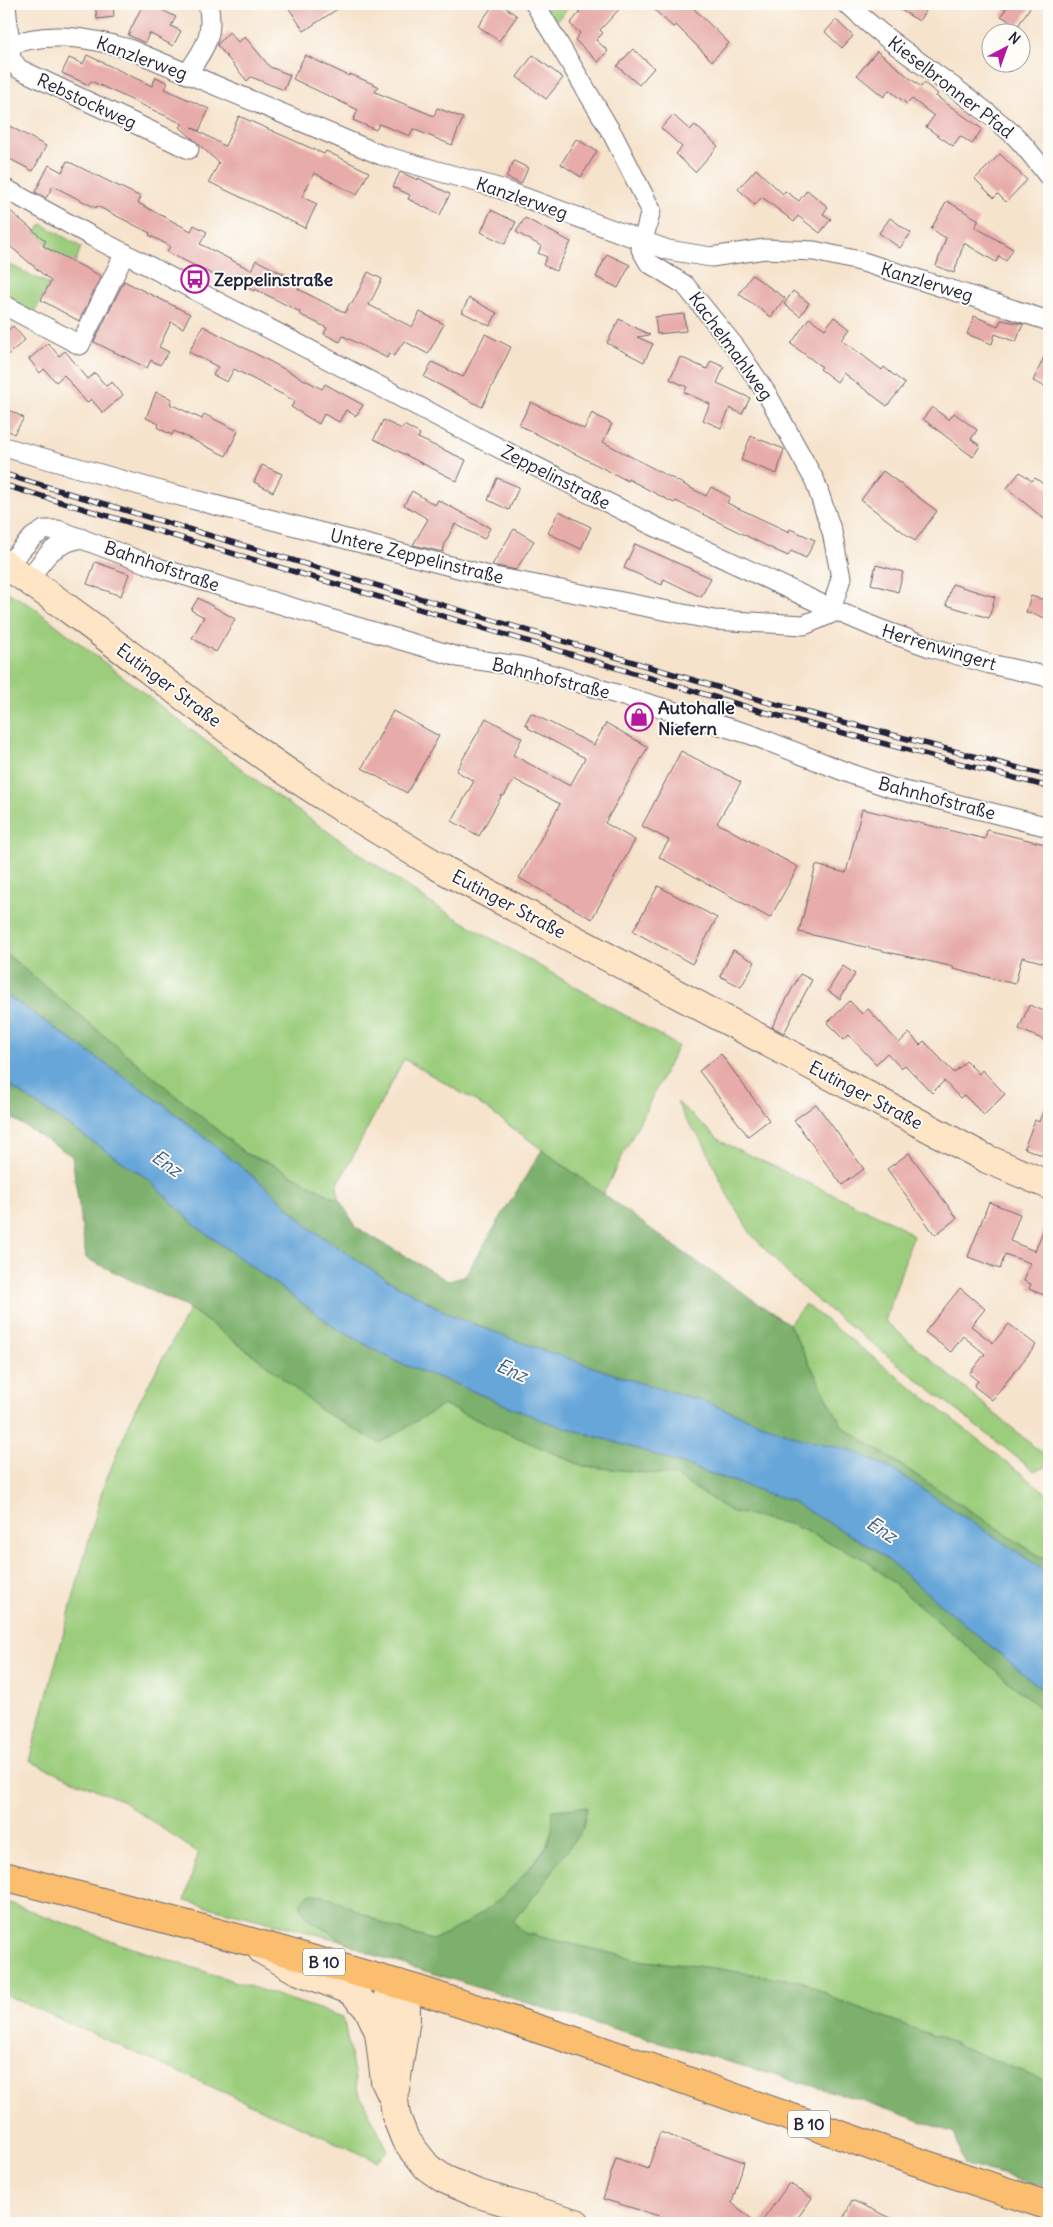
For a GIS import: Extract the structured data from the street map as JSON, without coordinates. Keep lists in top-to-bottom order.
{
  "streets": {
    "main road": ["B 10"],
    "street": [
      "Kanzlerweg",
      "Kieselbronner Pfad",
      "Rebstockweg",
      "Kachelmahlweg",
      "Zeppelinstraße",
      "Untere Zeppelinstraße",
      "Bahnhofstraße",
      "Herrenwingert",
      "Eutinger Straße"
    ]
  },
  "crossings": [
    ["Kanzlerweg", "Rebstockweg"],
    ["Kanzlerweg", "Kachelmahlweg"],
    ["Kachelmahlweg", "Zeppelinstraße"],
    ["Kachelmahlweg", "Untere Zeppelinstraße"],
    ["Kachelmahlweg", "Herrenwingert"],
    ["Zeppelinstraße", "Untere Zeppelinstraße"],
    ["Zeppelinstraße", "Herrenwingert"],
    ["Untere Zeppelinstraße", "Herrenwingert"],
    ["Bahnhofstraße", "Eutinger Straße"]
  ],
  "water": ["Enz"],
  "places": {
    "bus stop": ["Zeppelinstraße"],
    "shop": ["Autohalle Niefern"]
  },
  "north": "top right"
}
